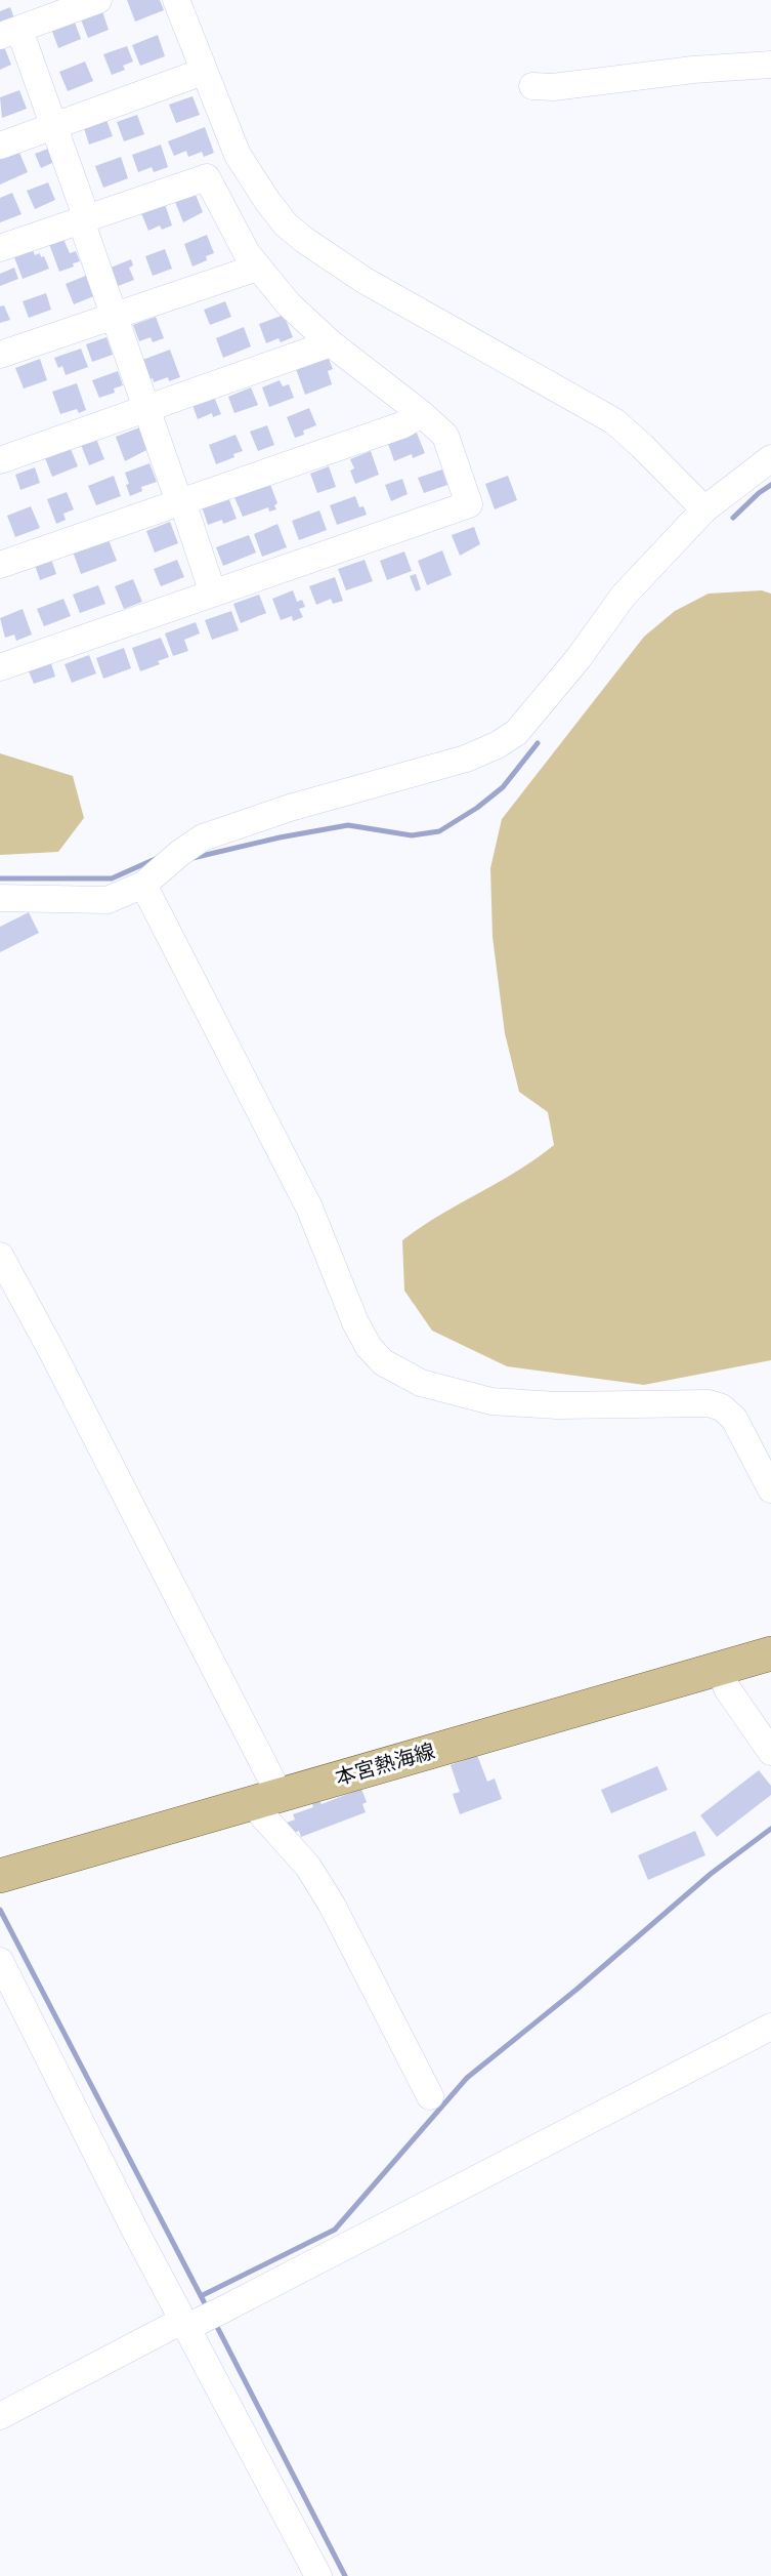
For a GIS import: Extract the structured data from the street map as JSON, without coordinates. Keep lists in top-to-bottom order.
{
  "streets": {
    "main road": ["本宮熱海線"]
  }
}
